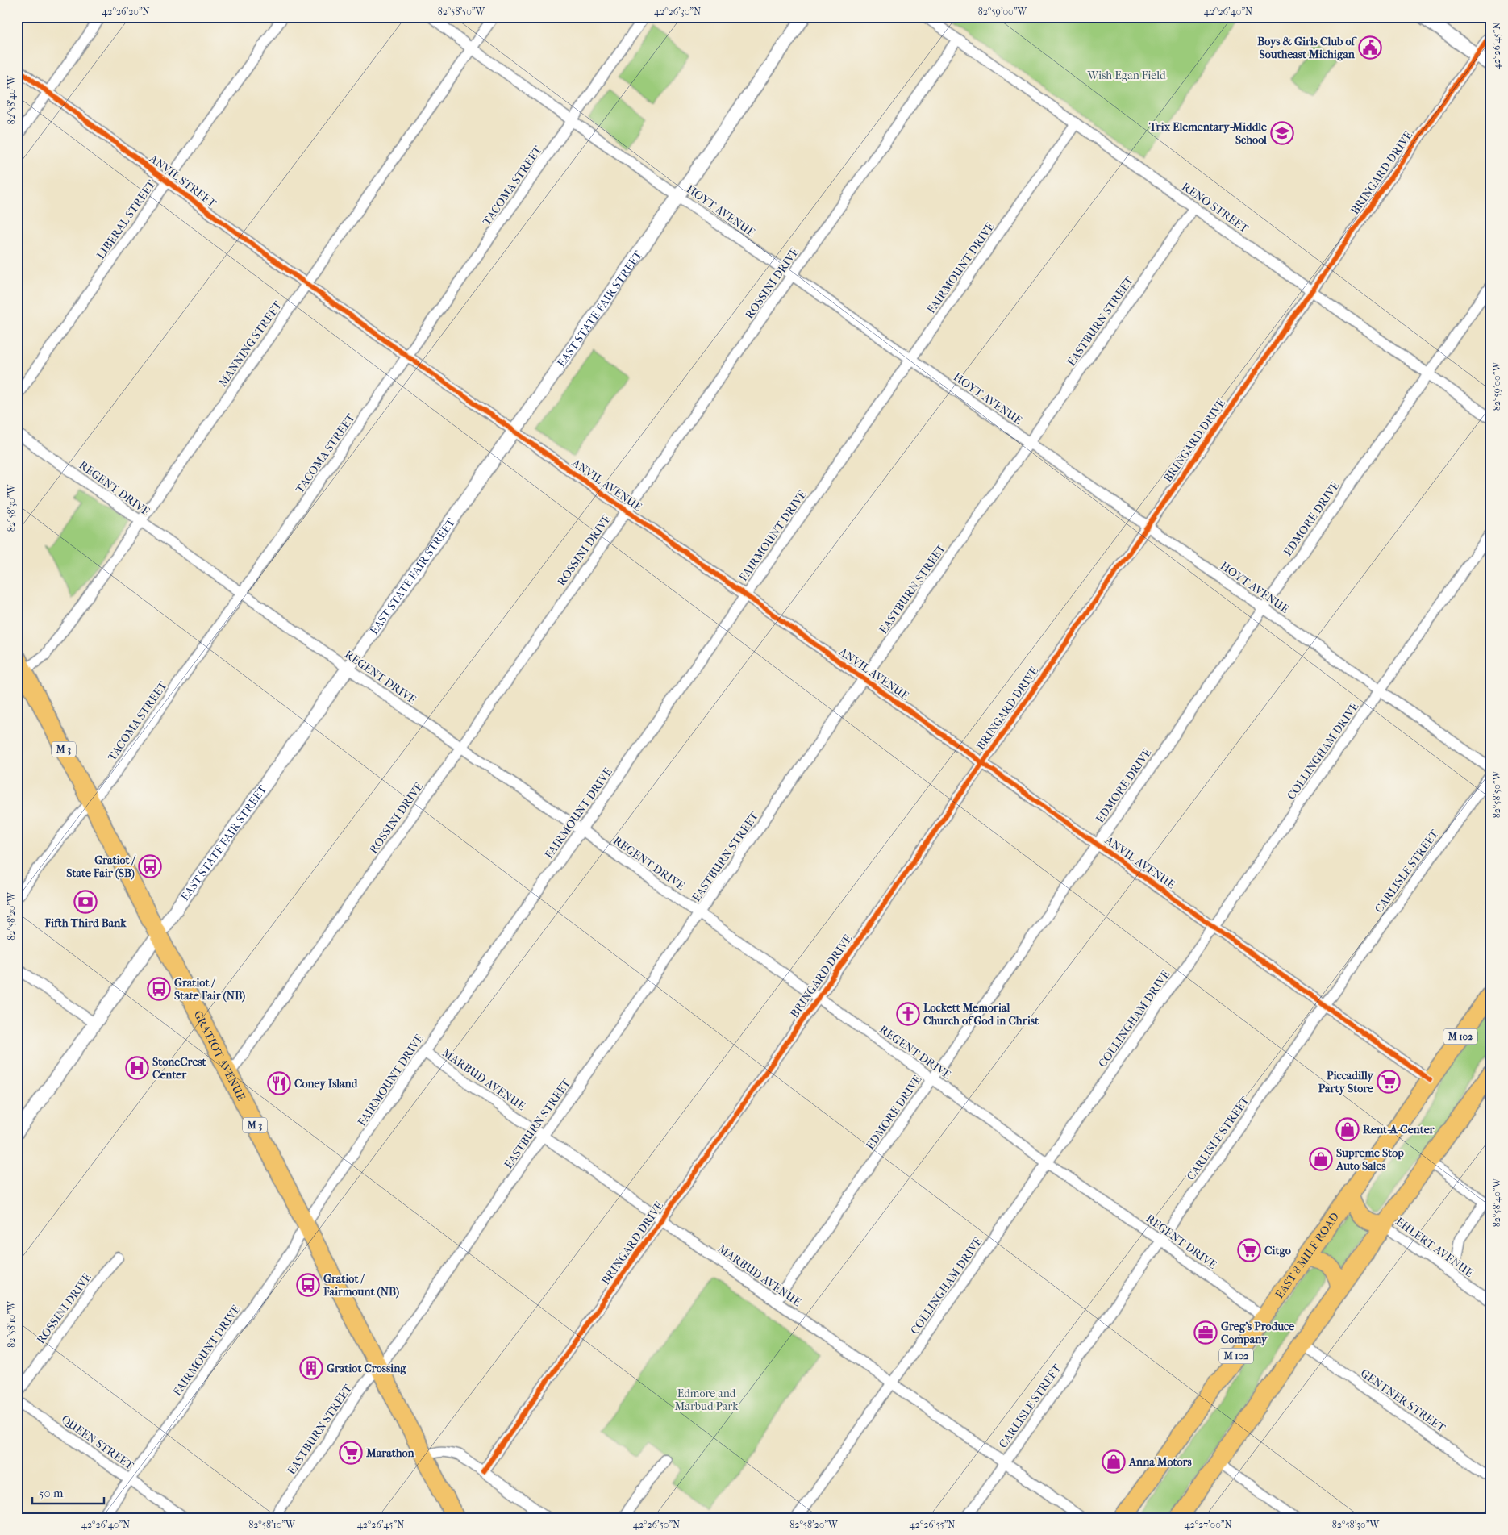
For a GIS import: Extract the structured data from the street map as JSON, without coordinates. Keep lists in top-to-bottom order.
{
  "streets": {
    "main road": [
      "M 3",
      "M 102",
      "GRATIOT AVENUE",
      "EAST 8 MILE ROAD"
    ],
    "street": [
      "BRINGARD DRIVE",
      "ANVIL STREET",
      "TACOMA STREET",
      "RENO STREET",
      "HOYT AVENUE",
      "LIBERAL STREET",
      "FAIRMOUNT DRIVE",
      "ROSSINI DRIVE",
      "EAST STATE FAIR STREET",
      "EASTBURN STREET",
      "MANNING STREET",
      "ANVIL AVENUE",
      "REGENT DRIVE",
      "EDMORE DRIVE",
      "COLLINGHAM DRIVE",
      "CARLISLE STREET",
      "MARBUD AVENUE",
      "EHLERT AVENUE",
      "GENTNER STREET",
      "QUEEN STREET"
    ]
  },
  "crossings": [
    ["BRINGARD DRIVE", "RENO STREET"],
    ["BRINGARD DRIVE", "HOYT AVENUE"],
    ["BRINGARD DRIVE", "ANVIL AVENUE"],
    ["BRINGARD DRIVE", "REGENT DRIVE"],
    ["BRINGARD DRIVE", "MARBUD AVENUE"],
    ["ANVIL STREET", "LIBERAL STREET"],
    ["ANVIL STREET", "MANNING STREET"],
    ["ANVIL STREET", "ANVIL AVENUE"],
    ["TACOMA STREET", "HOYT AVENUE"],
    ["TACOMA STREET", "ANVIL AVENUE"],
    ["TACOMA STREET", "REGENT DRIVE"],
    ["TACOMA STREET", "GRATIOT AVENUE"],
    ["RENO STREET", "FAIRMOUNT DRIVE"],
    ["RENO STREET", "ROSSINI DRIVE"],
    ["RENO STREET", "EASTBURN STREET"],
    ["RENO STREET", "EDMORE DRIVE"],
    ["HOYT AVENUE", "FAIRMOUNT DRIVE"],
    ["HOYT AVENUE", "ROSSINI DRIVE"],
    ["HOYT AVENUE", "EAST STATE FAIR STREET"],
    ["HOYT AVENUE", "EASTBURN STREET"],
    ["HOYT AVENUE", "MANNING STREET"],
    ["HOYT AVENUE", "EDMORE DRIVE"],
    ["HOYT AVENUE", "COLLINGHAM DRIVE"],
    ["FAIRMOUNT DRIVE", "ANVIL AVENUE"],
    ["FAIRMOUNT DRIVE", "REGENT DRIVE"],
    ["FAIRMOUNT DRIVE", "GRATIOT AVENUE"],
    ["FAIRMOUNT DRIVE", "MARBUD AVENUE"],
    ["FAIRMOUNT DRIVE", "QUEEN STREET"],
    ["ROSSINI DRIVE", "ANVIL AVENUE"],
    ["ROSSINI DRIVE", "REGENT DRIVE"],
    ["ROSSINI DRIVE", "GRATIOT AVENUE"],
    ["EAST STATE FAIR STREET", "ANVIL AVENUE"],
    ["EAST STATE FAIR STREET", "REGENT DRIVE"],
    ["EAST STATE FAIR STREET", "GRATIOT AVENUE"],
    ["EASTBURN STREET", "ANVIL AVENUE"],
    ["EASTBURN STREET", "REGENT DRIVE"],
    ["EASTBURN STREET", "GRATIOT AVENUE"],
    ["EASTBURN STREET", "MARBUD AVENUE"],
    ["MANNING STREET", "ANVIL AVENUE"],
    ["MANNING STREET", "REGENT DRIVE"],
    ["MANNING STREET", "GRATIOT AVENUE"],
    ["ANVIL AVENUE", "EDMORE DRIVE"],
    ["ANVIL AVENUE", "COLLINGHAM DRIVE"],
    ["ANVIL AVENUE", "CARLISLE STREET"],
    ["ANVIL AVENUE", "EAST 8 MILE ROAD"],
    ["REGENT DRIVE", "EDMORE DRIVE"],
    ["REGENT DRIVE", "COLLINGHAM DRIVE"],
    ["REGENT DRIVE", "CARLISLE STREET"],
    ["REGENT DRIVE", "EAST 8 MILE ROAD"],
    ["EDMORE DRIVE", "MARBUD AVENUE"],
    ["COLLINGHAM DRIVE", "MARBUD AVENUE"],
    ["CARLISLE STREET", "MARBUD AVENUE"]
  ],
  "parks": ["Wish Egan Field", "Edmore and Marbud Park"],
  "places": {
    "public building": ["Boys & Girls Club of Southeast Michigan"],
    "school or university": ["Trix Elementary-Middle School"],
    "bus stop": ["Gratiot / State Fair (SB)", "Gratiot / State Fair (NB)", "Gratiot / Fairmount (NB)"],
    "bank": ["Fifth Third Bank"],
    "church": ["Lockett Memorial Church of God in Christ"],
    "hospital": ["StoneCrest Center"],
    "supermarket": ["Piccadilly Party Store", "Citgo", "Marathon"],
    "restaurant": ["Coney Island"],
    "shop": ["Rent-A-Center", "Supreme Stop Auto Sales", "Anna Motors"],
    "office": ["Greg's Produce Company"],
    "building": ["Gratiot Crossing"]
  },
  "scale_bar": "50 m",
  "coordinates": [
    "42°26'20\"N",
    "82°58'50\"W",
    "42°26'30\"N",
    "82°59'00\"W",
    "42°26'40\"N",
    "42°26'45\"N",
    "82°58'40\"W",
    "82°58'30\"W",
    "82°58'20\"W",
    "82°58'10\"W",
    "42°26'50\"N",
    "42°26'55\"N",
    "42°27'00\"N"
  ]
}
